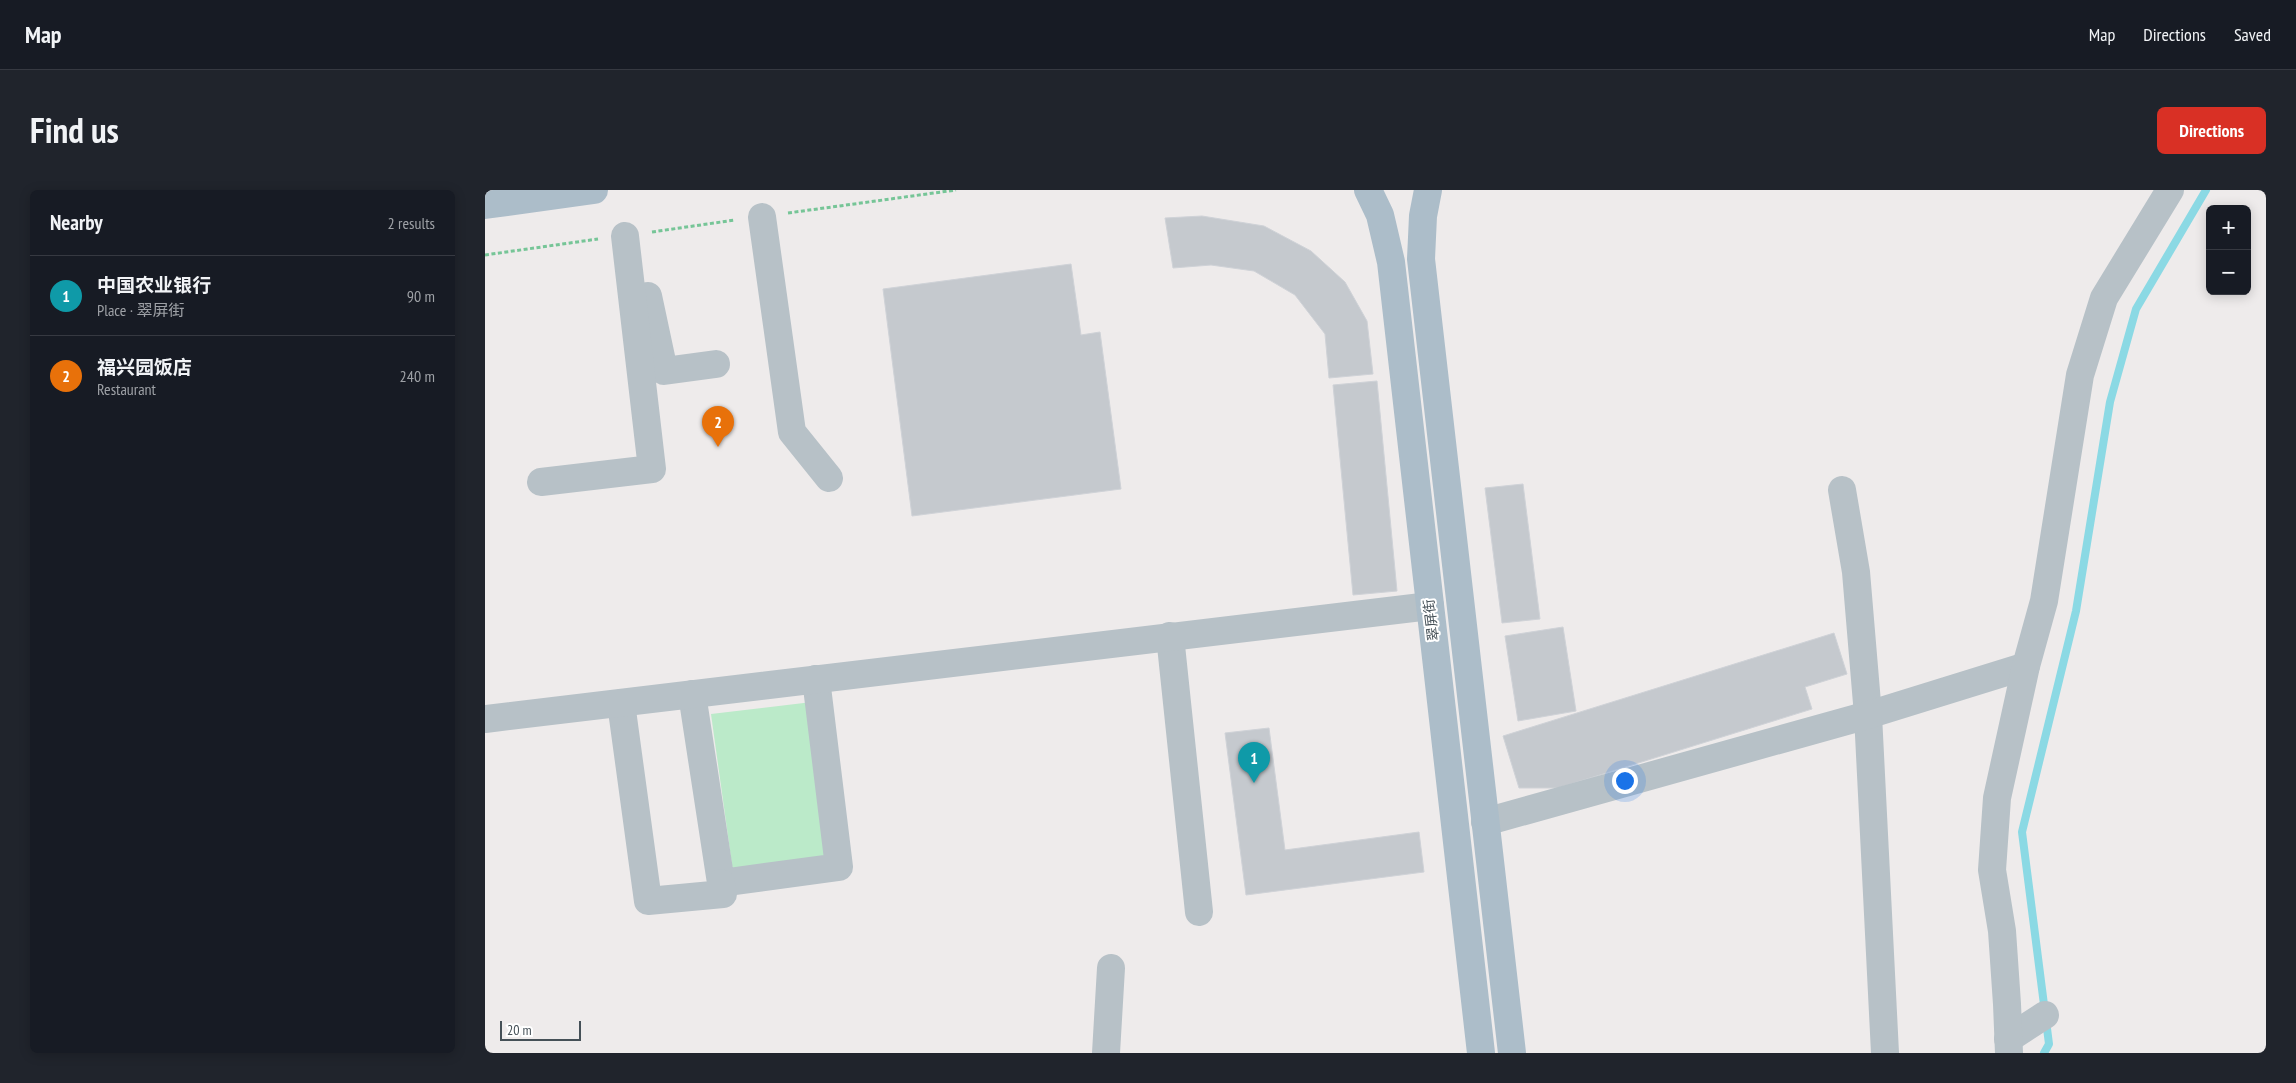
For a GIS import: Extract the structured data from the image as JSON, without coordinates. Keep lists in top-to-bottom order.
{
  "streets": {
    "main road": ["翠屏街"]
  },
  "scale_bar": "20 m",
  "page": {
    "header": "Map",
    "nav": ["Map", "Directions", "Saved"],
    "title": "Find us",
    "buttons": "Directions",
    "heading": ["Nearby", "2 results"],
    "map_buttons": ["+", "−"],
    "list": [
      {
        "mark": "1",
        "name": "中国农业银行",
        "note": "Place · 翠屏街",
        "value": "90 m"
      },
      {
        "mark": "2",
        "name": "福兴园饭店",
        "note": "Restaurant",
        "value": "240 m"
      }
    ],
    "pins": ["2", "1"],
    "scale": "20 m"
  }
}
